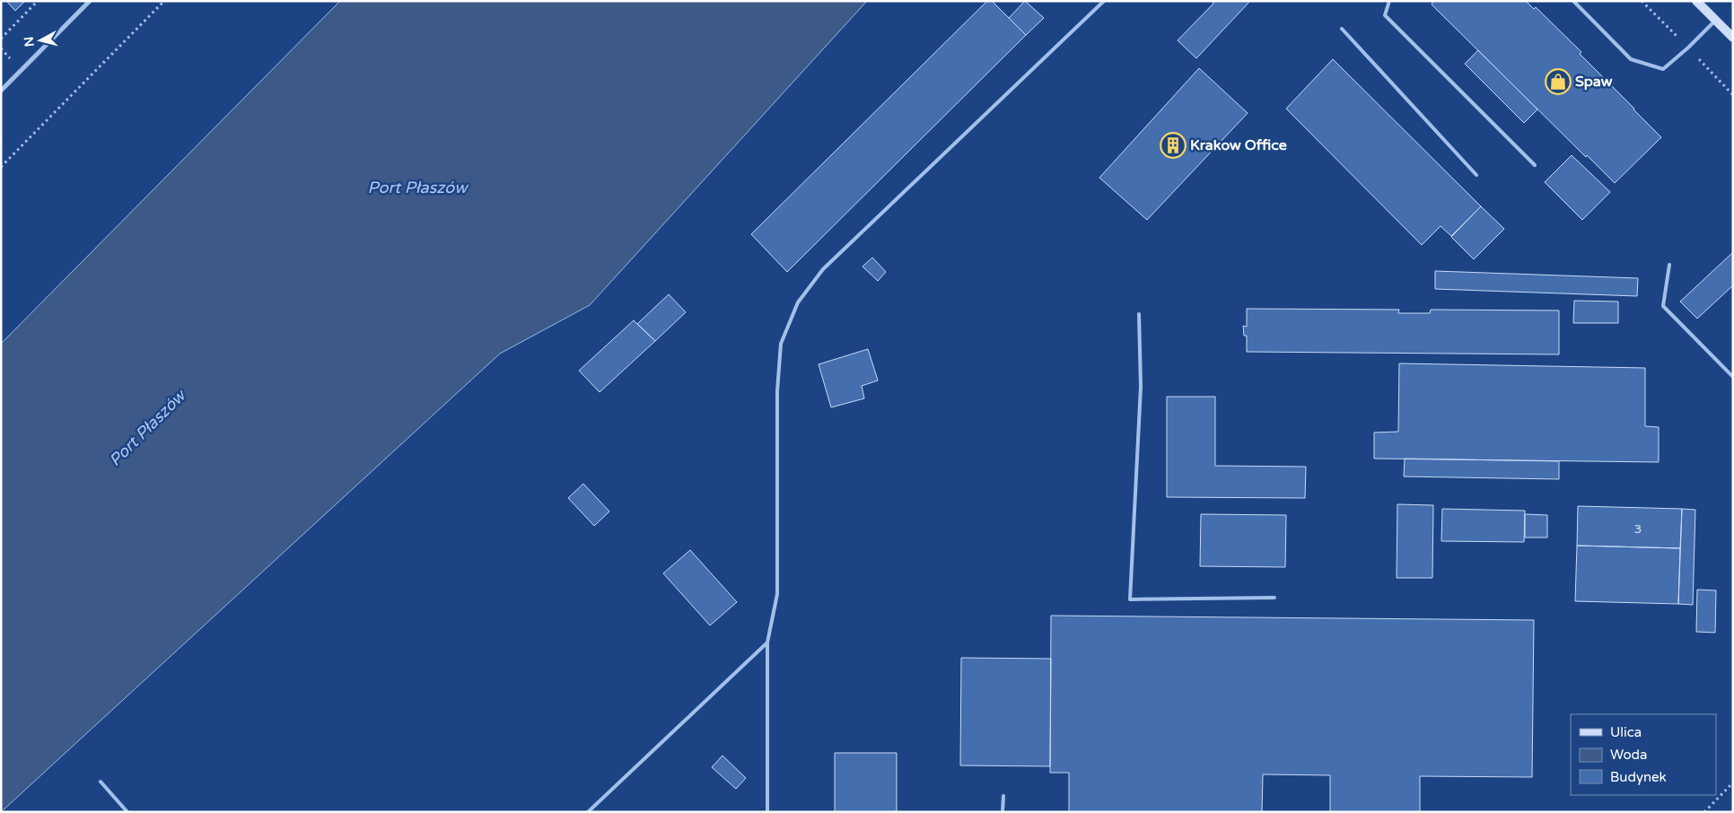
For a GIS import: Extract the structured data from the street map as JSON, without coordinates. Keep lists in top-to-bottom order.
{
  "water": ["Port Płaszów"],
  "places": {
    "shop": ["Spaw"],
    "building": ["Krakow Office"]
  },
  "house_numbers": ["3"],
  "legend": ["Ulica", "Woda", "Budynek"],
  "north": "left"
}
